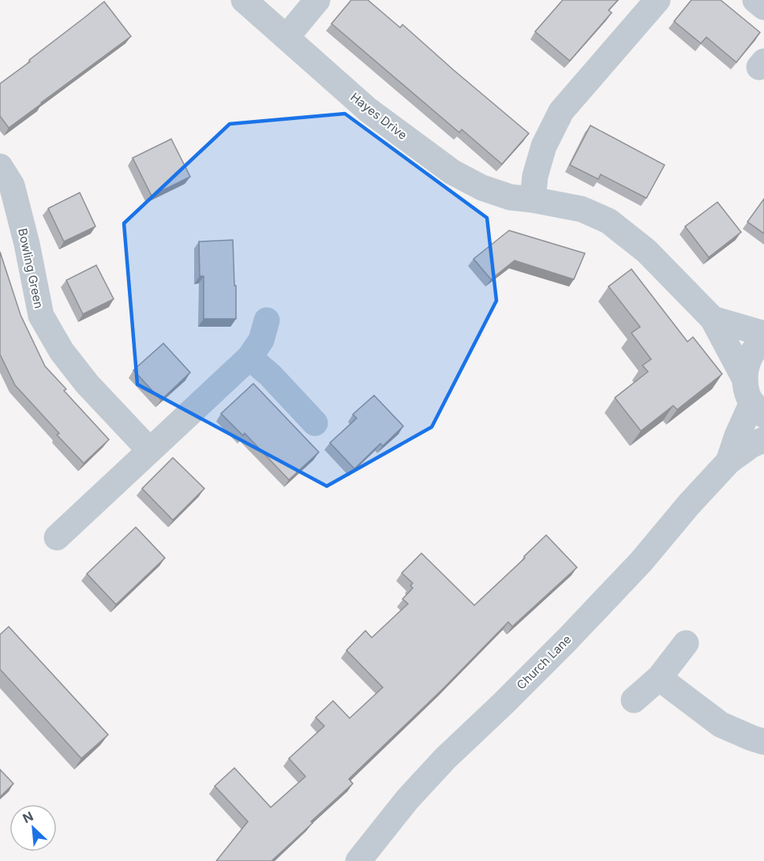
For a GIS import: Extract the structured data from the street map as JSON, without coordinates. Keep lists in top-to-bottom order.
{
  "streets": {
    "street": ["Hayes Drive", "Bowling Green", "Church Lane"]
  },
  "crossings": [
    ["Hayes Drive", "Church Lane"]
  ],
  "north": "top left"
}
